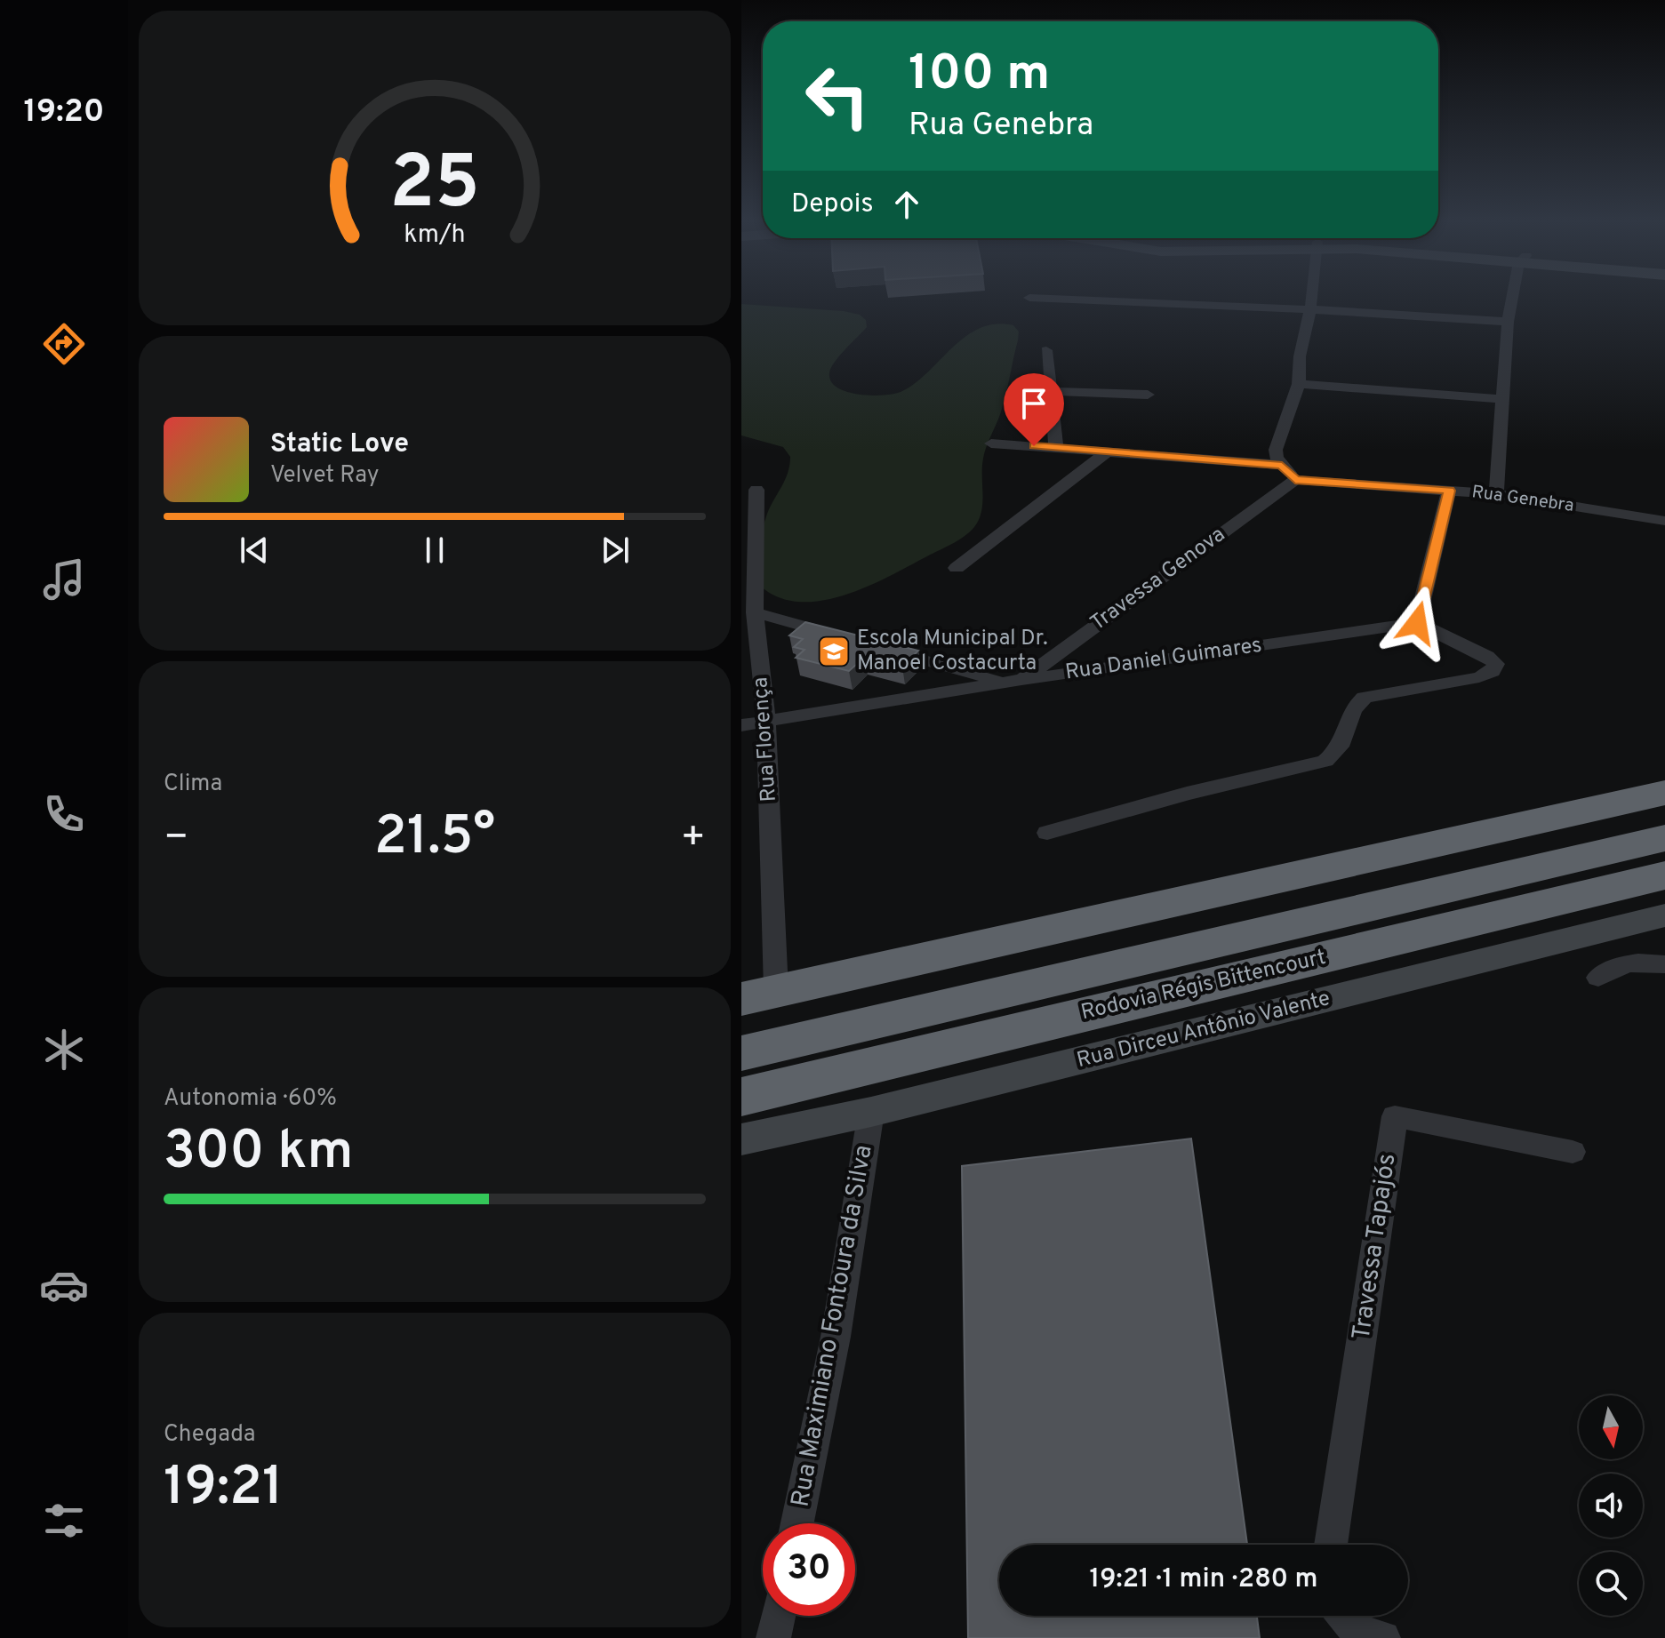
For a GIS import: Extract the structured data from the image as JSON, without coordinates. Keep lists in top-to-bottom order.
{
  "streets": {
    "highway": ["Rodovia Régis Bittencourt"],
    "main road": ["Rua Dirceu Antônio Valente"],
    "street": [
      "Rua Genebra",
      "Travessa Genova",
      "Rua Daniel Guimares",
      "Rua Florença",
      "Travessa Tapajós",
      "Rua Maximiano Fontoura da Silva"
    ]
  },
  "crossings": [
    ["Rua Genebra", "Travessa Genova"],
    ["Travessa Genova", "Rua Daniel Guimares"],
    ["Rua Daniel Guimares", "Rua Florença"],
    ["Rua Dirceu Antônio Valente", "Rua Maximiano Fontoura da Silva"]
  ],
  "places": {
    "school or university": ["Escola Municipal Dr. Manoel Costacurta"]
  },
  "north": "bottom",
  "page": {
    "tabs": "19:20",
    "turn": ["100 m", "Rua Genebra"],
    "then": "Depois",
    "song": ["Static Love", "Velvet Ray"],
    "tile": [
      "Clima",
      ["Autonomia · 60%", "300 km"],
      ["Chegada", "19:21"]
    ],
    "heat": ["−", "21.5°", "+"],
    "limit": "30",
    "trip": "19:21 · 1 min · 280 m",
    "gauge": ["25", "km/h"]
  }
}
